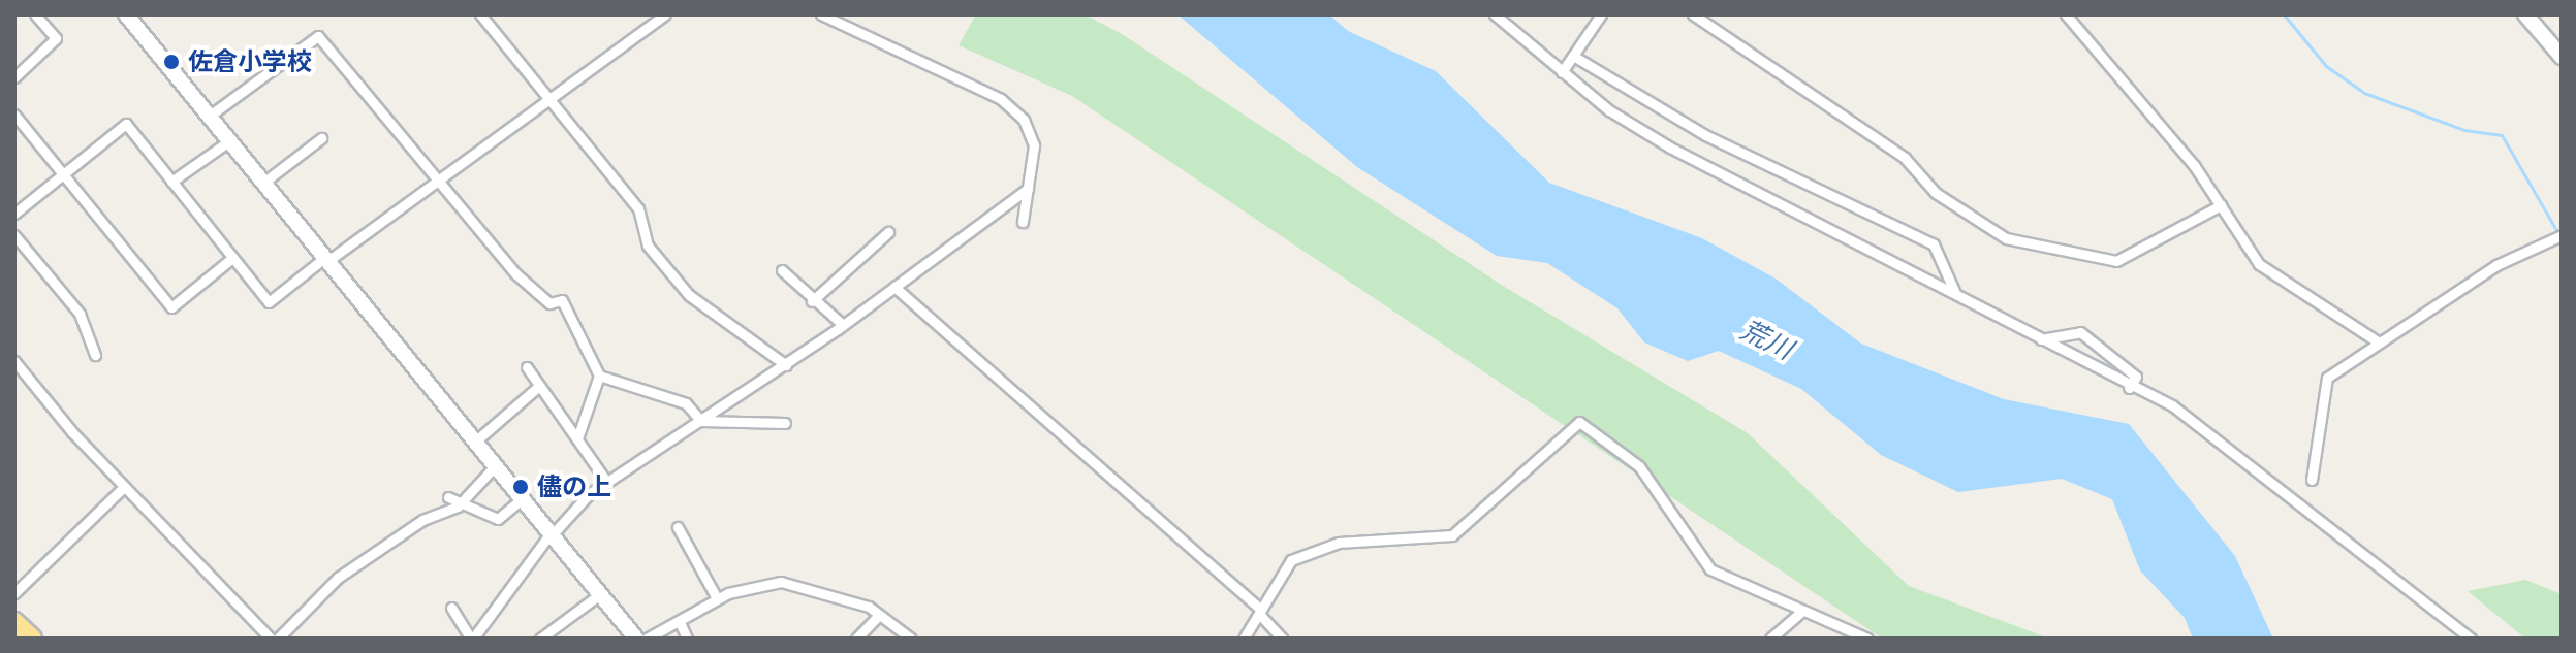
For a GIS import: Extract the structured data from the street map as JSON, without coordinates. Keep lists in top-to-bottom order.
{
  "water": ["荒川"],
  "places": ["佐倉小学校", "儘の上"]
}
